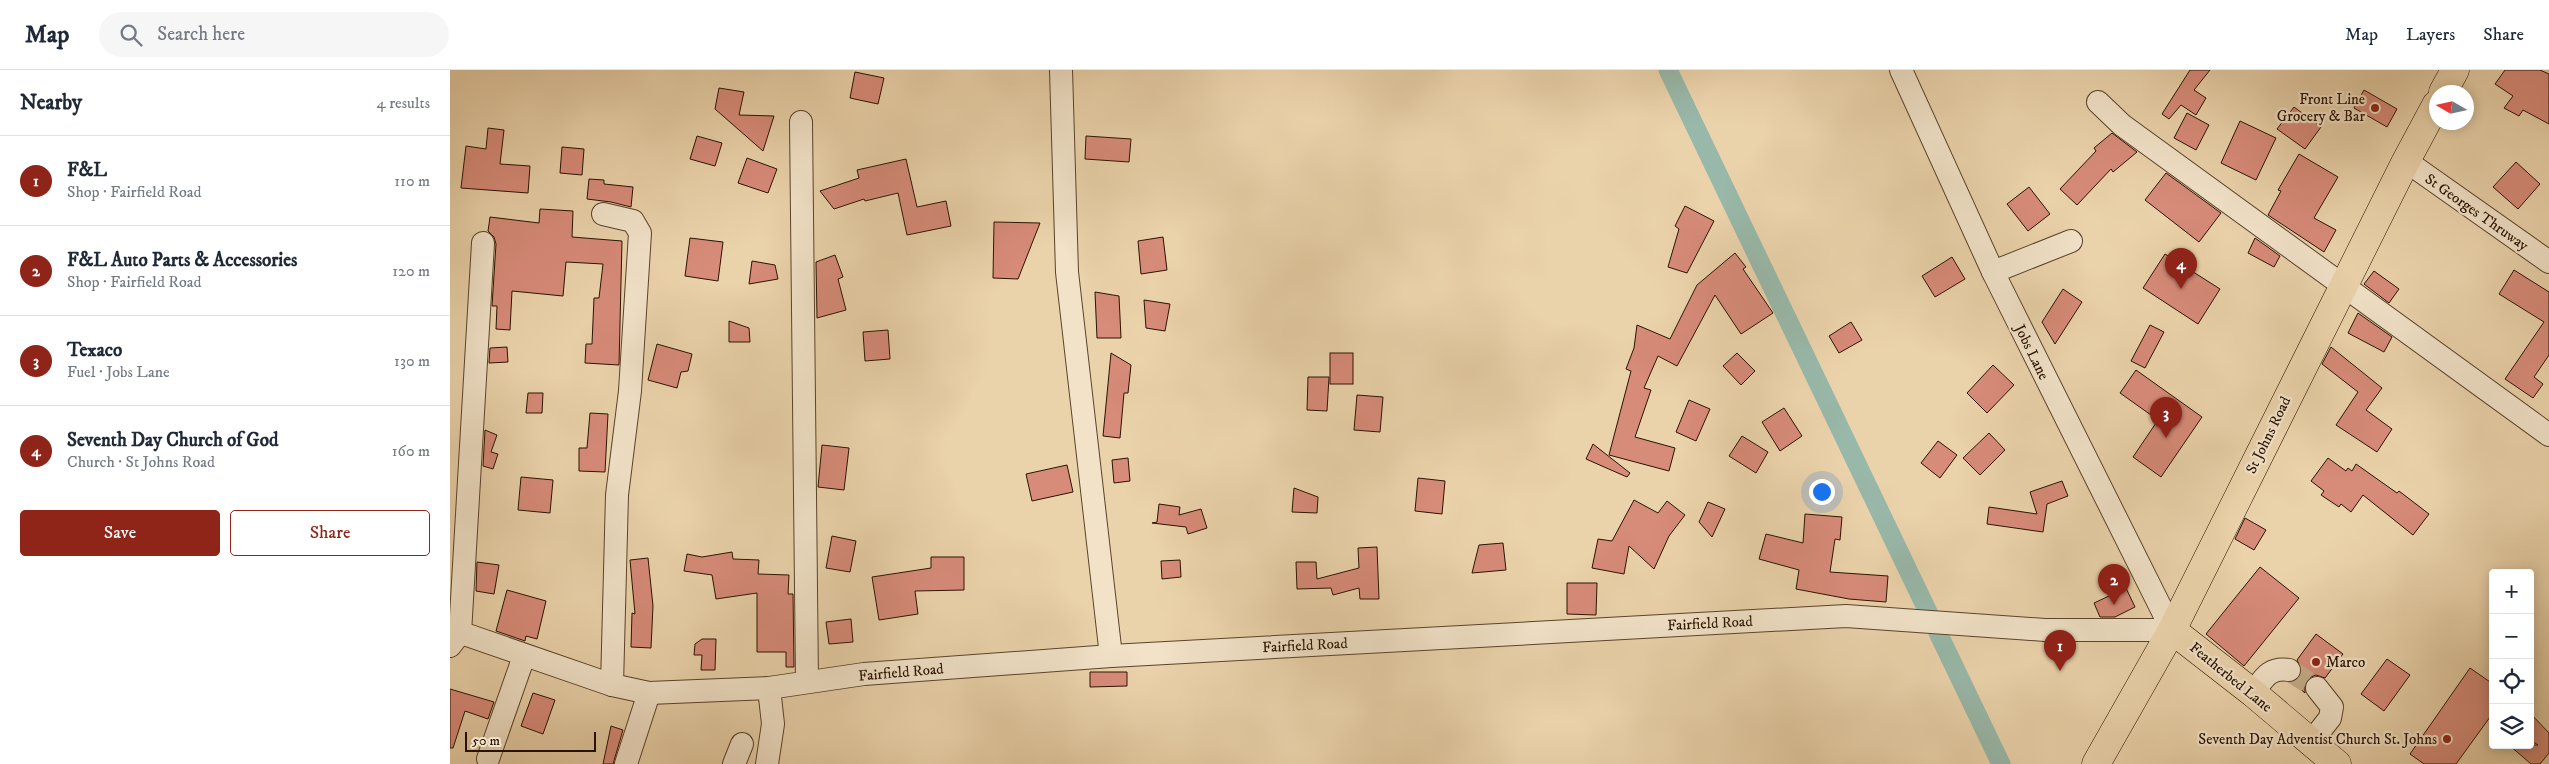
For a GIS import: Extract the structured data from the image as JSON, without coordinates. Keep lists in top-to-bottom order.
{
  "streets": {
    "main road": ["St Johns Road", "Featherbed Lane"],
    "street": ["St Georges Thruway", "Jobs Lane", "Fairfield Road"]
  },
  "crossings": [
    ["St Georges Thruway", "St Johns Road"],
    ["Jobs Lane", "St Johns Road"],
    ["Jobs Lane", "Fairfield Road"],
    ["Jobs Lane", "Featherbed Lane"],
    ["St Johns Road", "Fairfield Road"],
    ["St Johns Road", "Featherbed Lane"],
    ["Fairfield Road", "Featherbed Lane"]
  ],
  "places": ["Front Line Grocery & Bar", "Marco", "Seventh Day Adventist Church St. Johns"],
  "scale_bar": "50 m",
  "north": "left",
  "page": {
    "header": "Map",
    "search": "Search here",
    "nav": ["Map", "Layers", "Share"],
    "heading": ["Nearby", "4 results"],
    "list": [
      {
        "mark": "1",
        "name": "F&L",
        "note": "Shop · Fairfield Road",
        "value": "110 m"
      },
      {
        "mark": "2",
        "name": "F&L Auto Parts & Accessories",
        "note": "Shop · Fairfield Road",
        "value": "120 m"
      },
      {
        "mark": "3",
        "name": "Texaco",
        "note": "Fuel · Jobs Lane",
        "value": "130 m"
      },
      {
        "mark": "4",
        "name": "Seventh Day Church of God",
        "note": "Church · St Johns Road",
        "value": "160 m"
      }
    ],
    "pins": [
      "4",
      "3",
      "2",
      "1"
    ],
    "buttons": ["Save", "Share"],
    "map_buttons": ["+", "−"],
    "scale": "50 m"
  }
}
